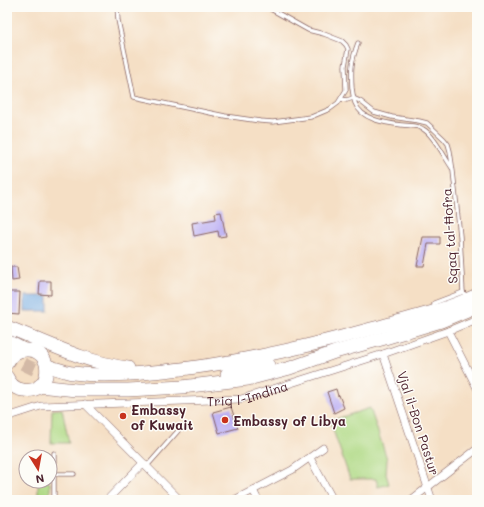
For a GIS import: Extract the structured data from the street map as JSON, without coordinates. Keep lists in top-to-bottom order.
{
  "streets": {
    "highway": ["Triq l-Imdina"],
    "street": ["Vjal il-Bon Pastur"],
    "lane": ["Sqaq tal-Ħofra"]
  },
  "crossings": [
    ["Sqaq tal-Ħofra", "Triq l-Imdina"],
    ["Triq l-Imdina", "Vjal il-Bon Pastur"]
  ],
  "places": ["Embassy of Kuwait", "Embassy of Libya"],
  "north": "bottom"
}
